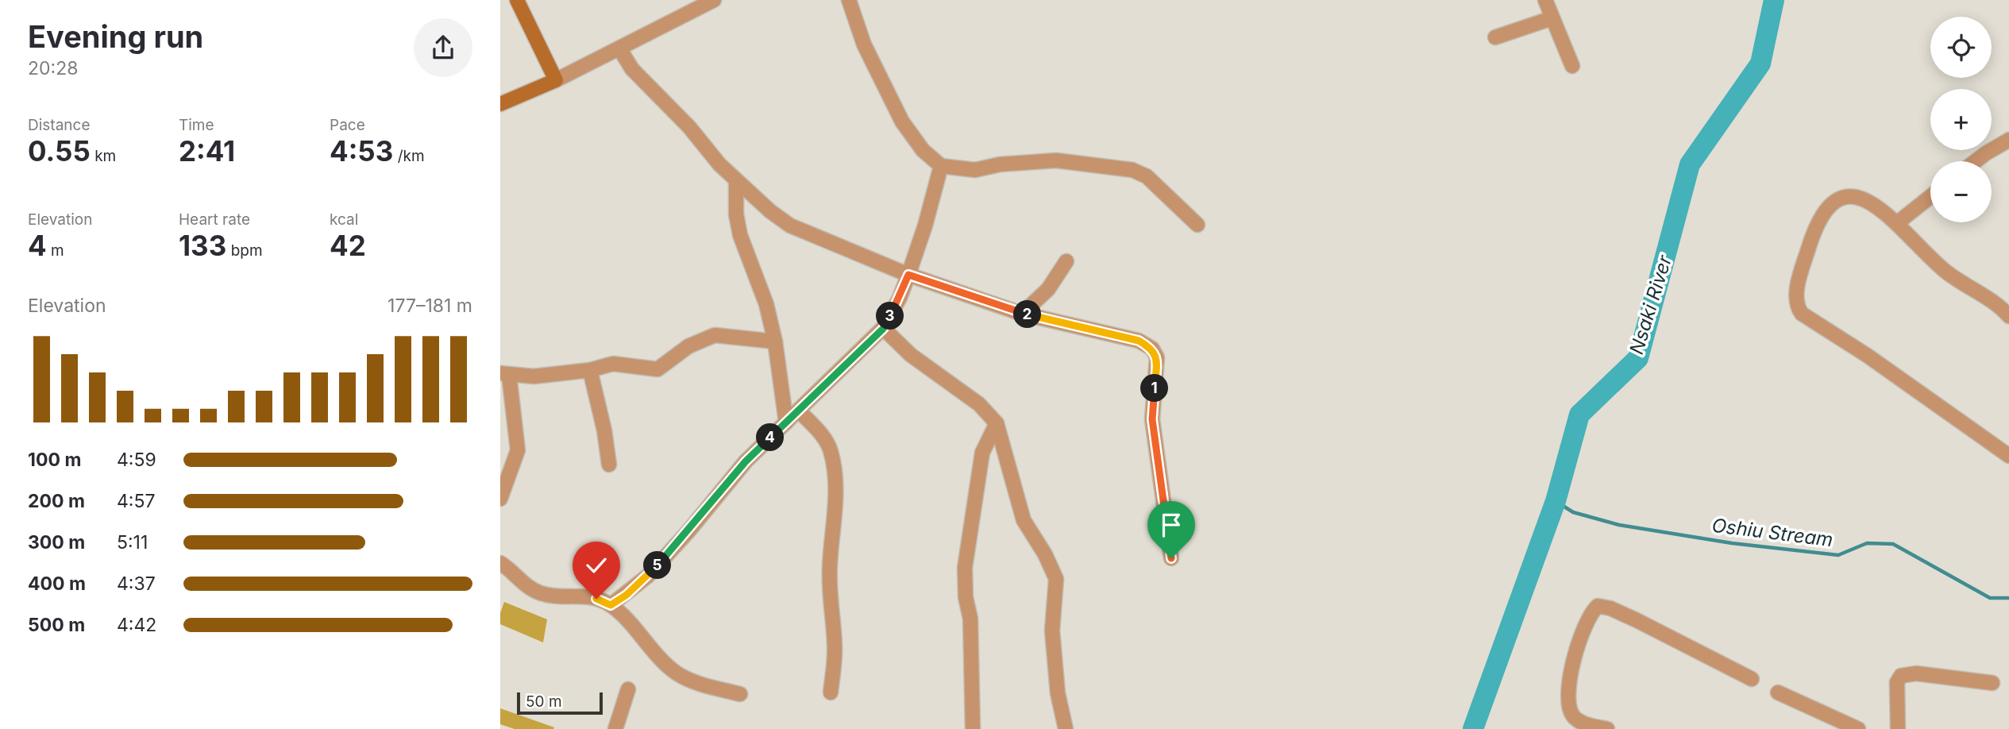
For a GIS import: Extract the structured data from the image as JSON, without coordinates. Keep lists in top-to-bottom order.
{
  "water": ["Nsaki River", "Oshiu Stream"],
  "scale_bar": "50 m",
  "page": {
    "heading": ["Evening run", "20:28"],
    "map_buttons": ["+", "−"],
    "stats": [
      ["Distance", "0.55 km"],
      ["Time", "2:41"],
      ["Pace", "4:53 /km"],
      ["Elevation", "4 m"],
      ["Heart rate", "133 bpm"],
      ["kcal", "42"]
    ],
    "chart": ["Elevation", "177–181 m"],
    "pins": [
      "2",
      "3",
      "1",
      "4",
      "5"
    ],
    "list": [
      {
        "name": "100 m",
        "note": "4:59"
      },
      {
        "name": "200 m",
        "note": "4:57"
      },
      {
        "name": "300 m",
        "note": "5:11"
      },
      {
        "name": "400 m",
        "note": "4:37"
      },
      {
        "name": "500 m",
        "note": "4:42"
      }
    ],
    "scale": "50 m"
  }
}
